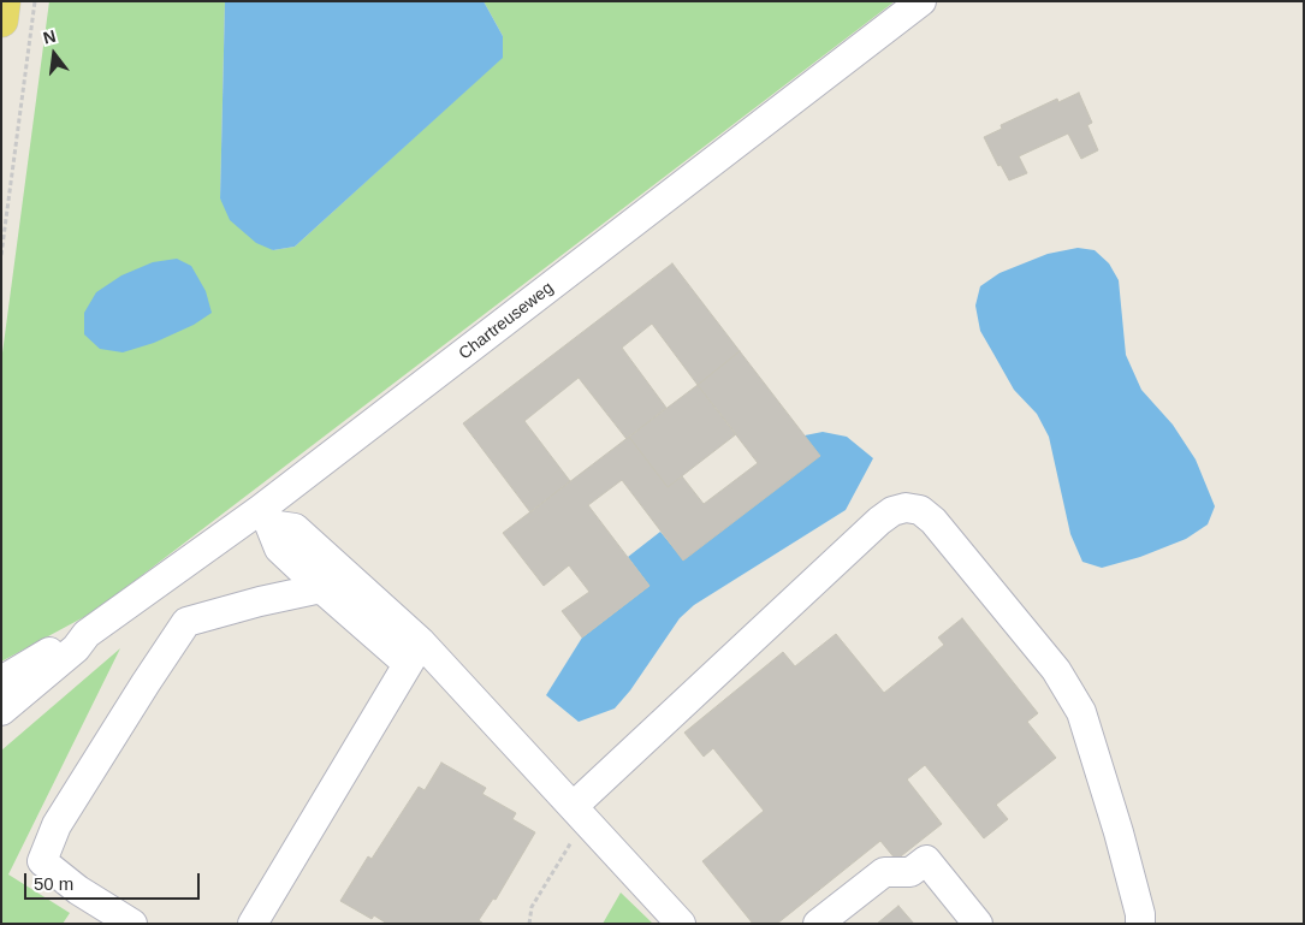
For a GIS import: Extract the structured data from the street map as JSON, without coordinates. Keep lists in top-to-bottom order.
{
  "streets": {
    "street": ["Chartreuseweg"]
  },
  "scale_bar": "50 m",
  "north": "top"
}
